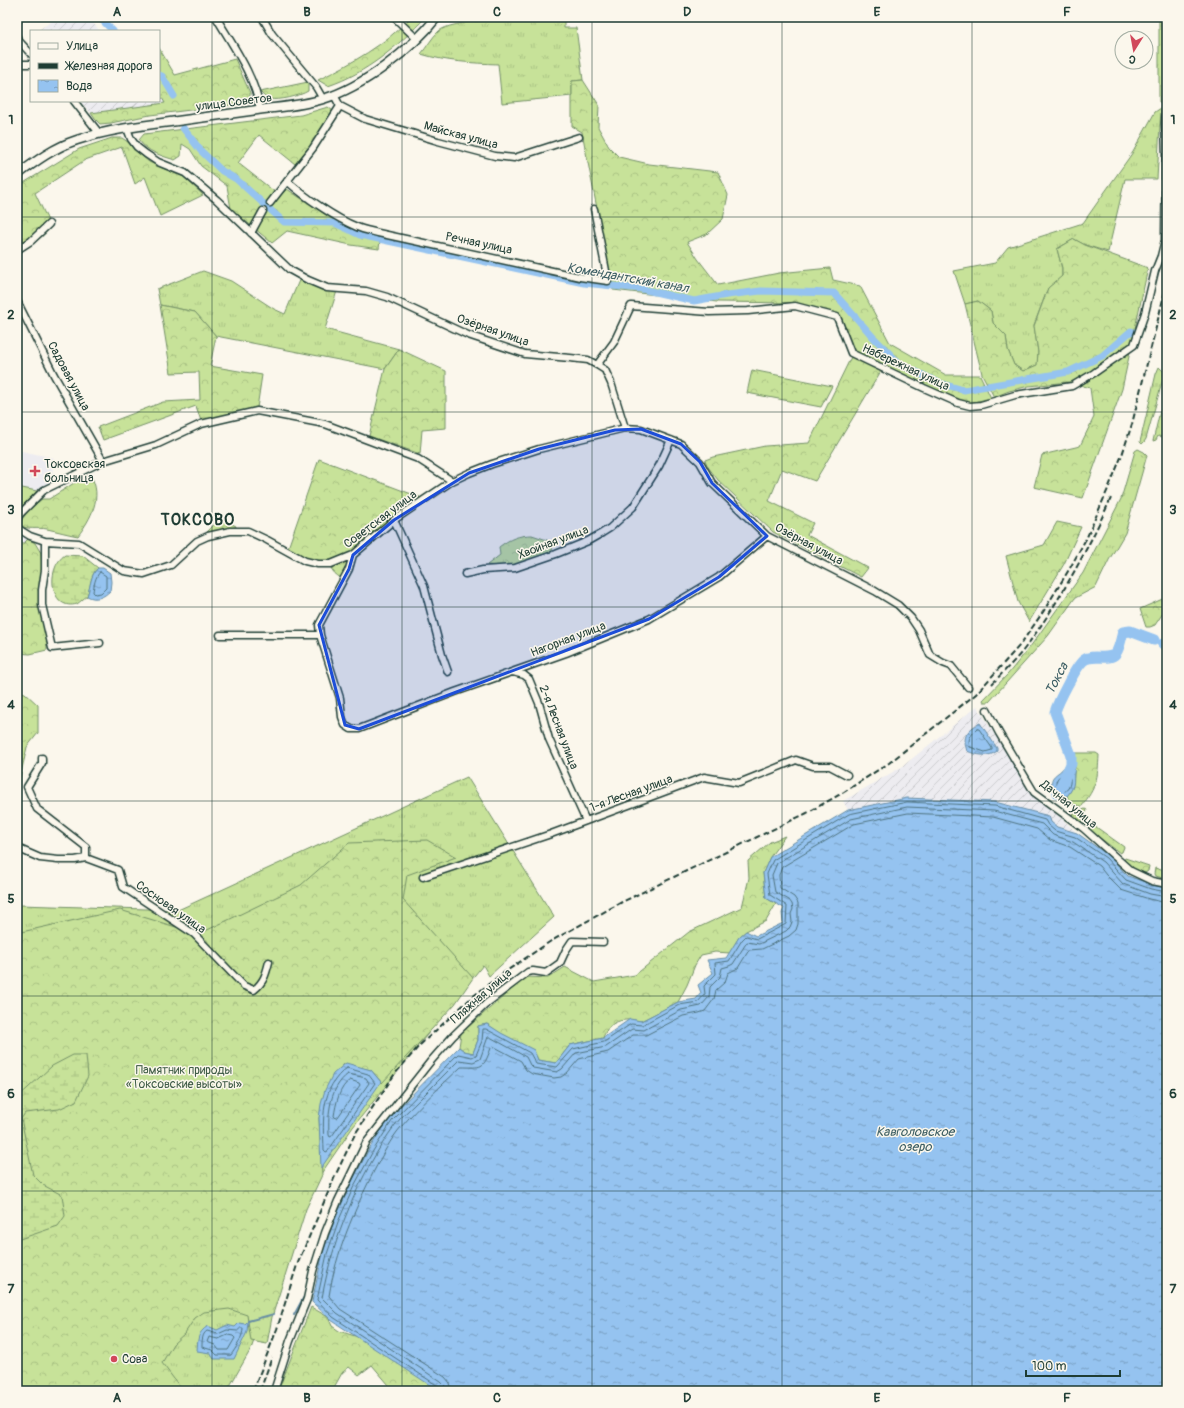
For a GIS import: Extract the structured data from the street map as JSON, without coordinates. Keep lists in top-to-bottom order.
{
  "streets": {
    "main road": ["улица Советов"],
    "street": [
      "Майская улица",
      "Речная улица",
      "Озёрная улица",
      "Набережная улица",
      "Садовая улица",
      "Советская улица",
      "Хвойная улица",
      "Нагорная улица",
      "2-я Лесная улица",
      "1-я Лесная улица",
      "Дачная улица",
      "Сосновая улица",
      "Пляжная улица"
    ]
  },
  "crossings": [
    ["улица Советов", "Озёрная улица"],
    ["Озёрная улица", "Набережная улица"],
    ["Озёрная улица", "Советская улица"],
    ["Озёрная улица", "Хвойная улица"],
    ["Озёрная улица", "Нагорная улица"],
    ["Нагорная улица", "2-я Лесная улица"],
    ["2-я Лесная улица", "1-я Лесная улица"]
  ],
  "districts": ["ТОКСОВО"],
  "water": ["Комендантский канал", "Токса", "Кавголовское озеро"],
  "parks": ["Памятник природы «Токсовские высоты»"],
  "places": {
    "health": ["Токсовская больница"],
    "other": ["Сова"]
  },
  "legend": ["Улица", "Железная дорога", "Вода"],
  "scale_bar": "100 m",
  "north": "bottom",
  "grid": {
    "columns": [
      "A",
      "B",
      "C",
      "D",
      "E",
      "F"
    ],
    "rows": [
      "1",
      "2",
      "3",
      "4",
      "5",
      "6",
      "7"
    ]
  }
}
